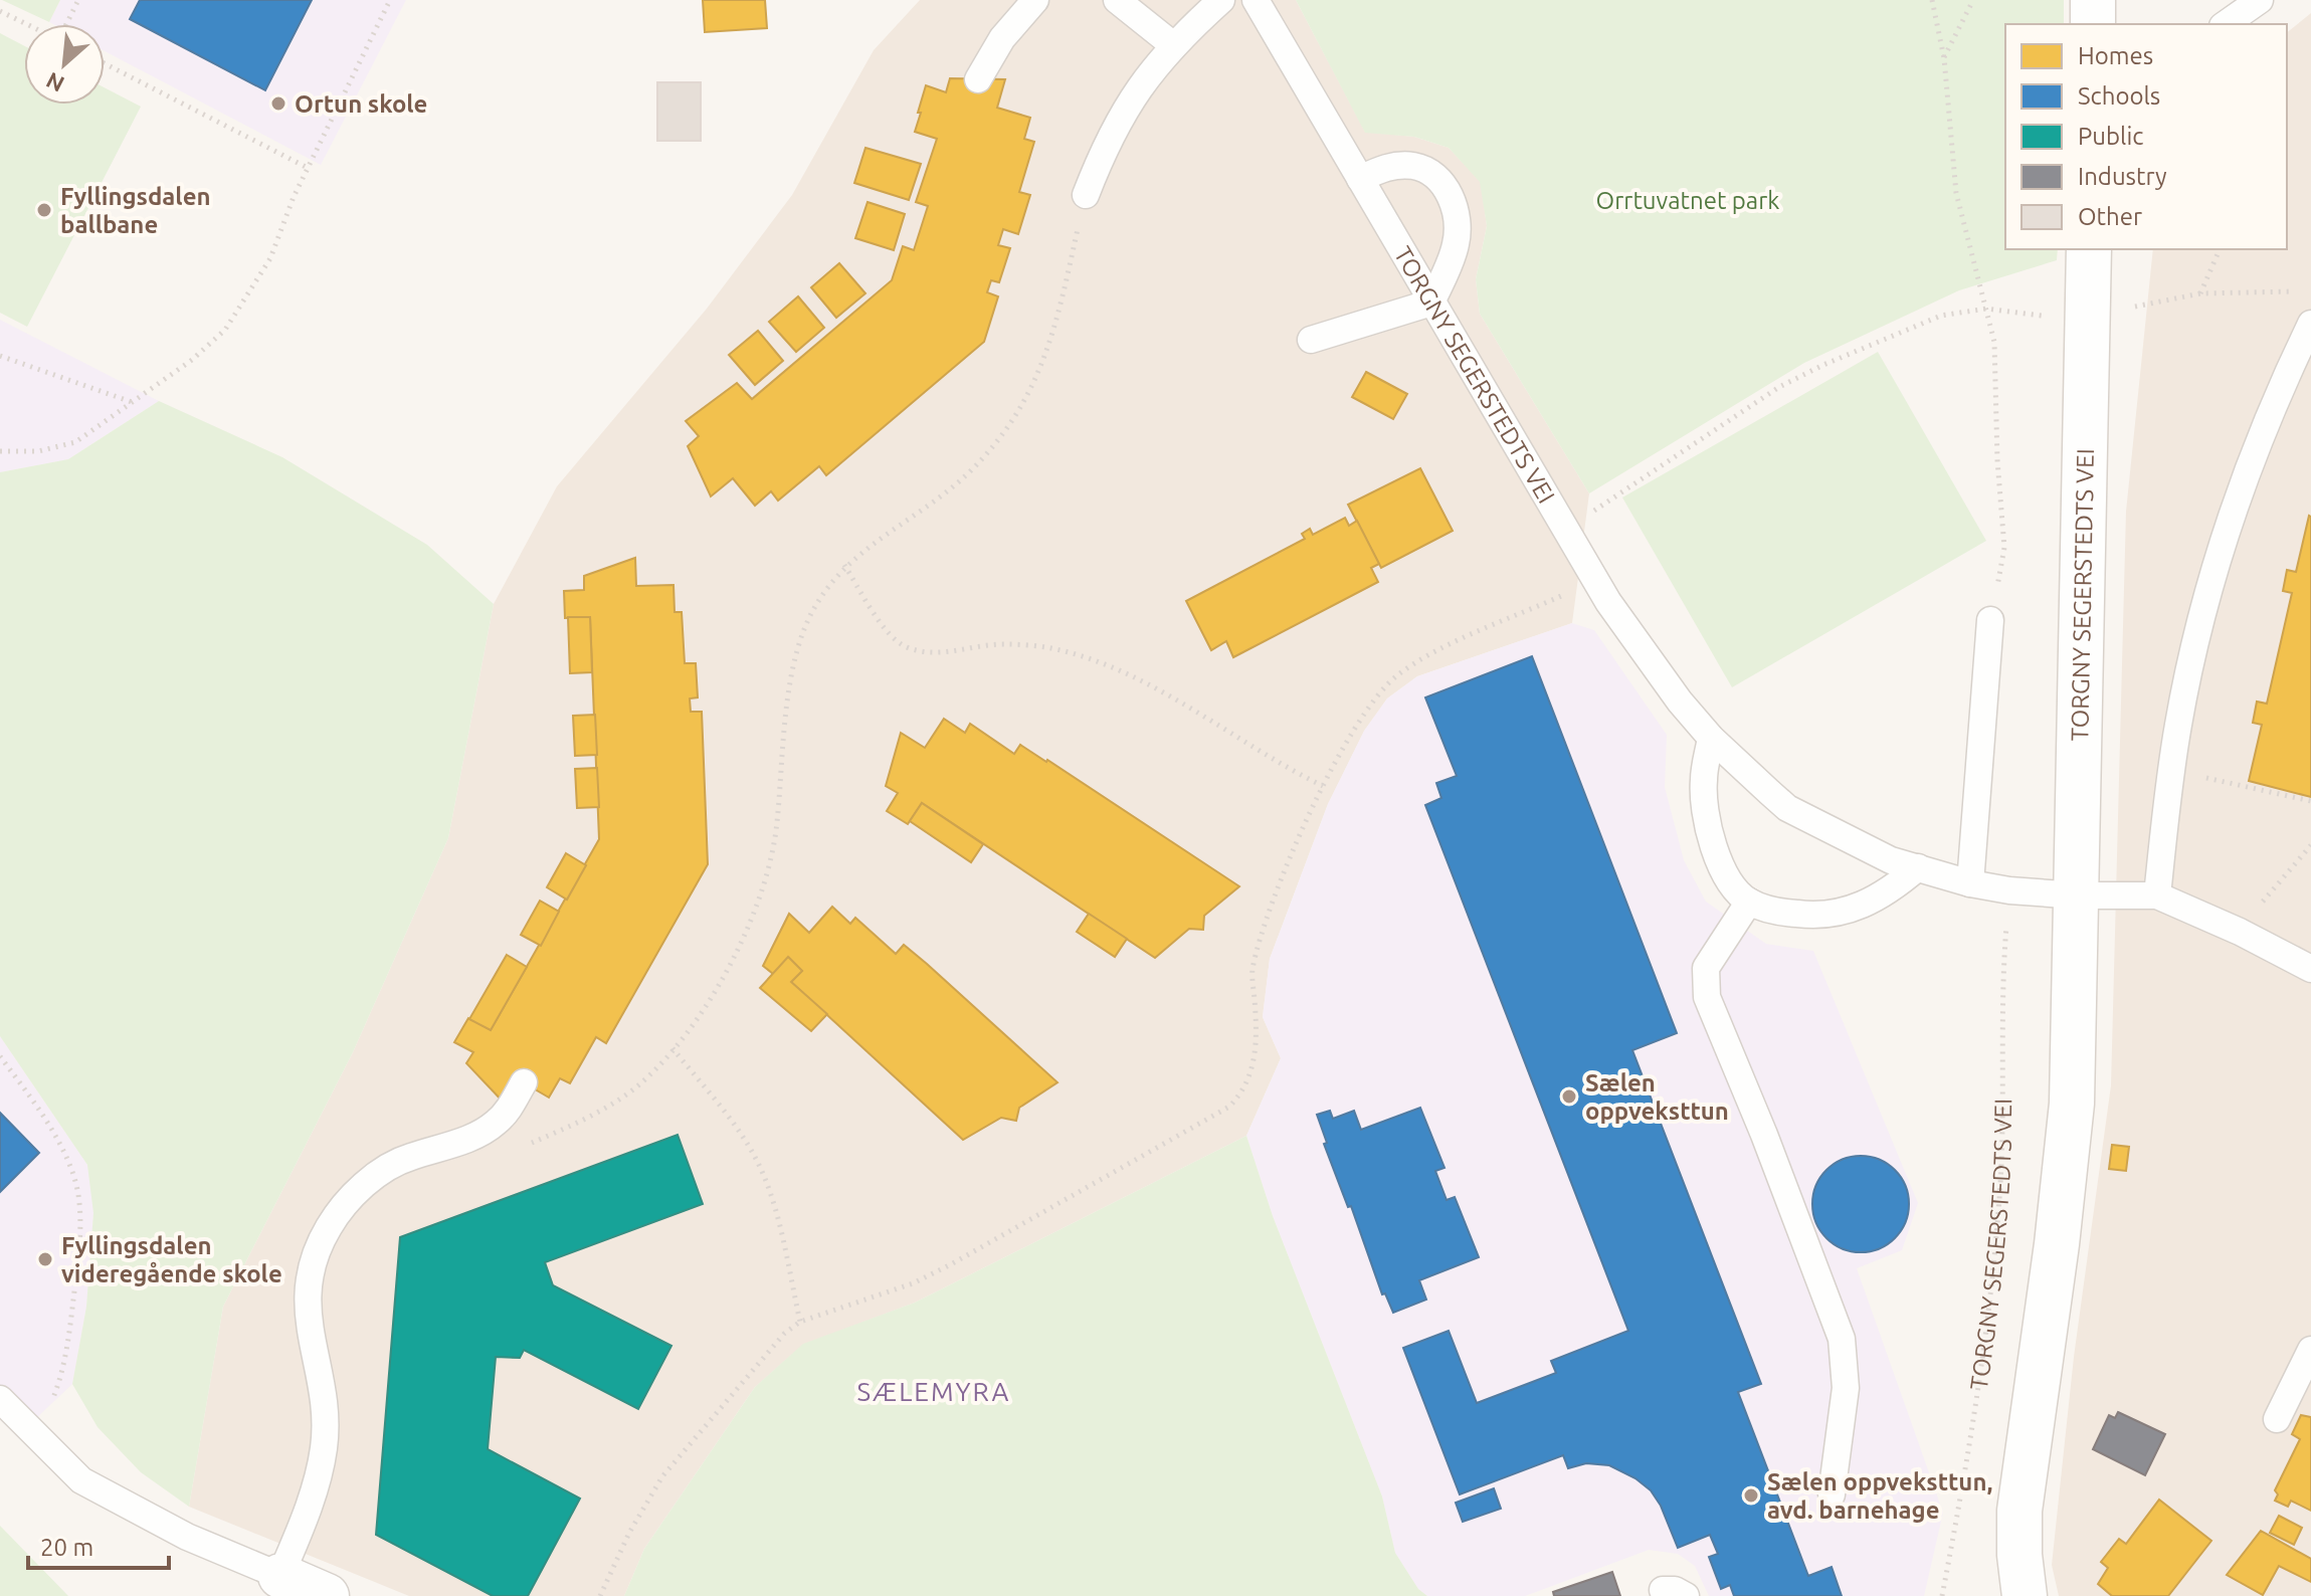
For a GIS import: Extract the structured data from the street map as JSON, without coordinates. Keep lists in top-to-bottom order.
{
  "streets": {
    "main road": ["TORGNY SEGERSTEDTS VEI"]
  },
  "districts": ["SÆLEMYRA"],
  "parks": ["Orrtuvatnet park"],
  "places": [
    "Ortun skole",
    "Fyllingsdalen ballbane",
    "Sælen oppveksttun",
    "Fyllingsdalen videregående skole",
    "Sælen oppveksttun, avd. barnehage"
  ],
  "legend": [
    "Homes",
    "Schools",
    "Public",
    "Industry",
    "Other"
  ],
  "scale_bar": "20 m",
  "north": "bottom left"
}
